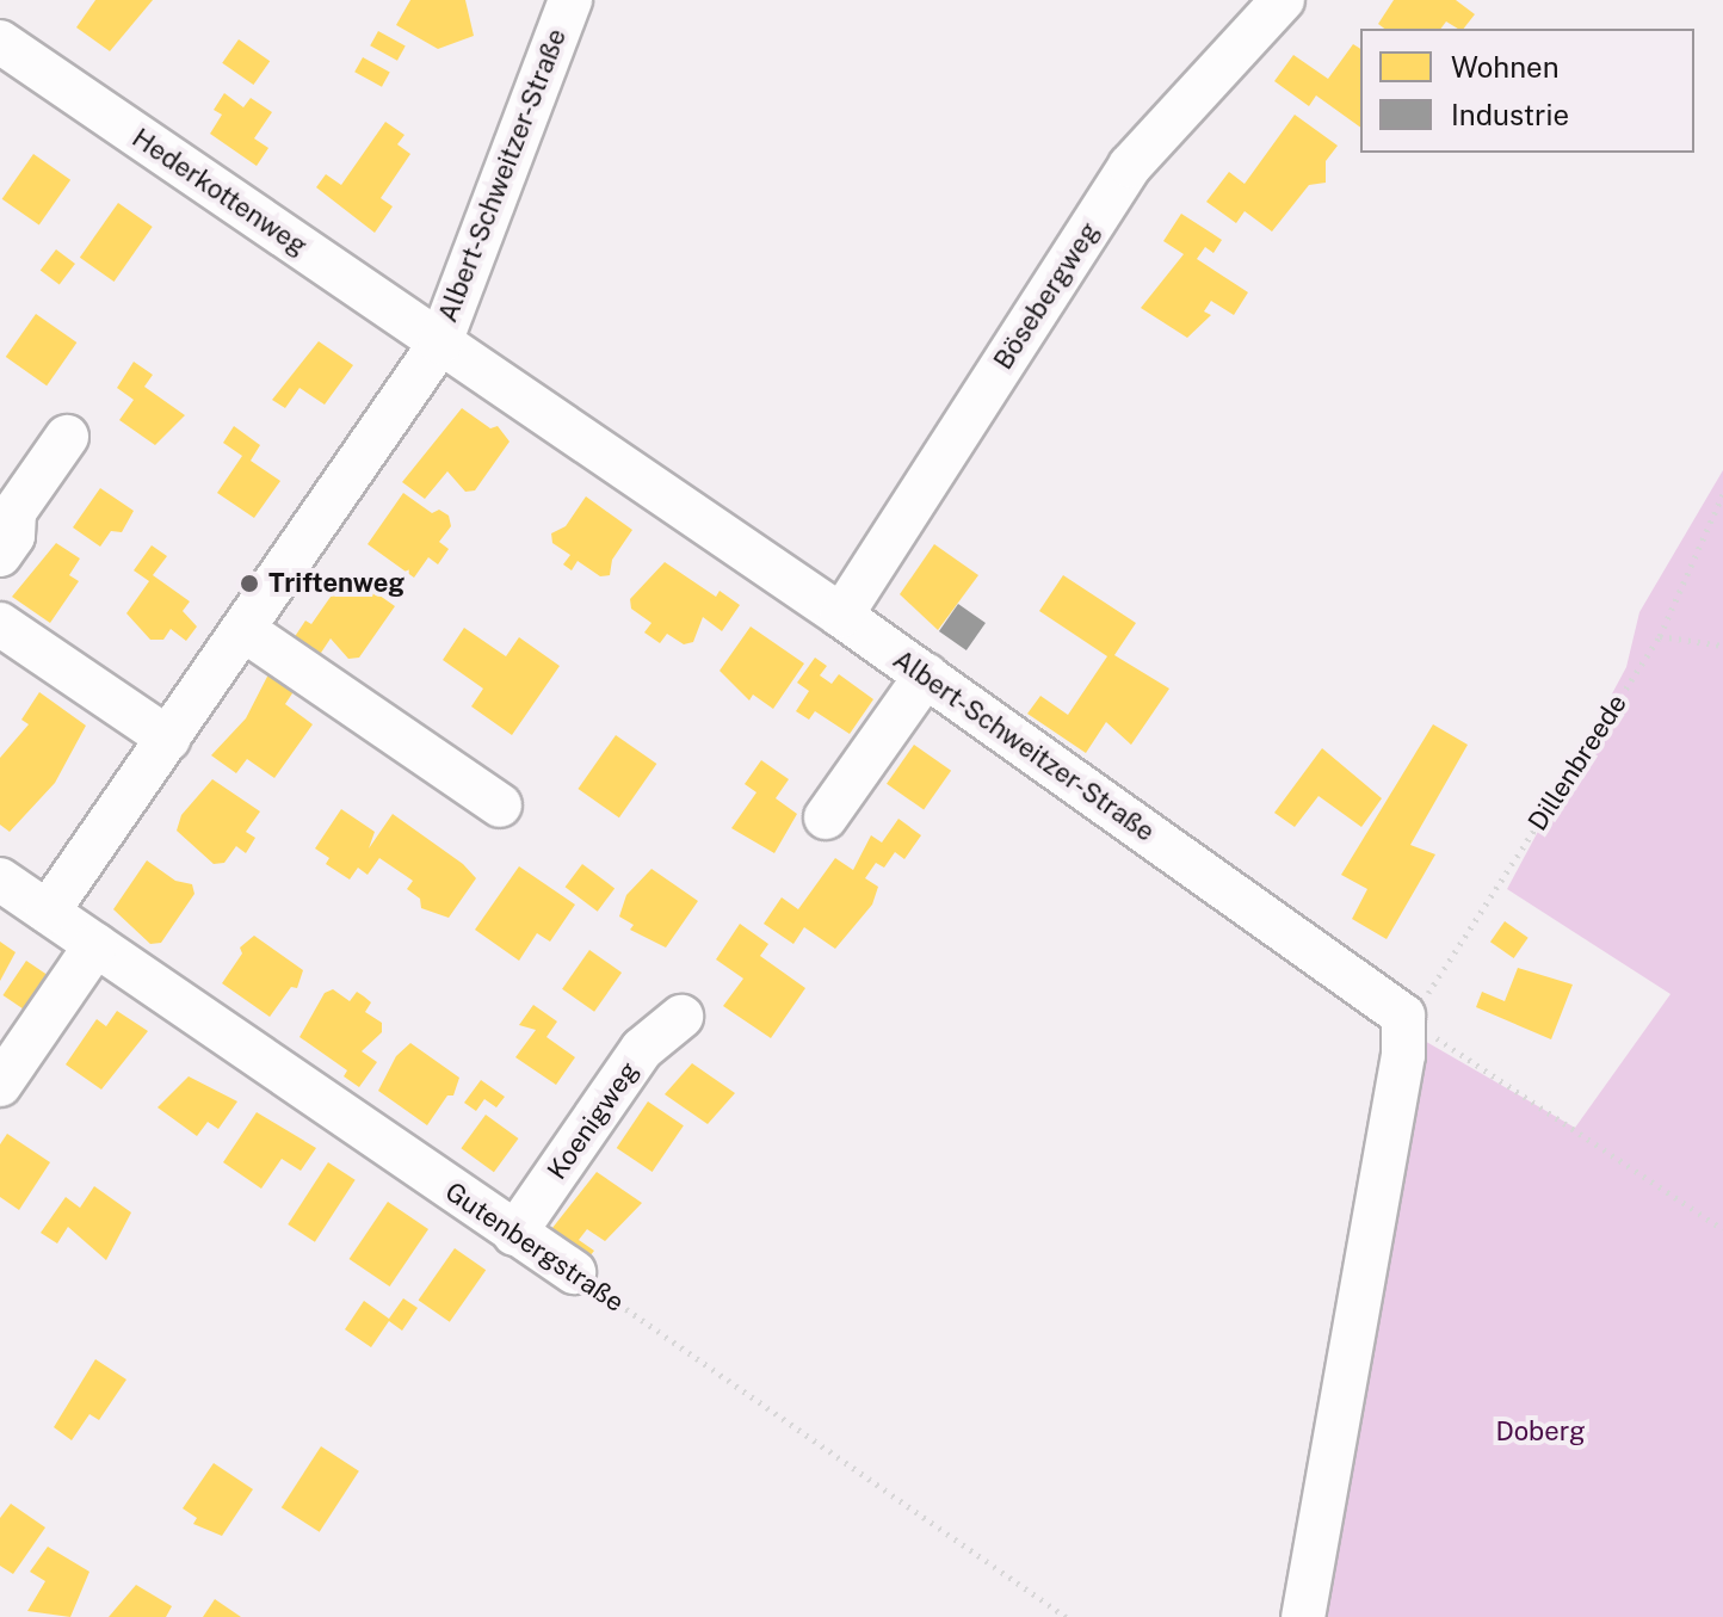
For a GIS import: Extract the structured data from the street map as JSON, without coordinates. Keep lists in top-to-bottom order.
{
  "streets": {
    "street": [
      "Albert-Schweitzer-Straße",
      "Hederkottenweg",
      "Bösebergweg",
      "Koenigweg",
      "Gutenbergstraße"
    ],
    "path": ["Dillenbreede"]
  },
  "crossings": [
    ["Albert-Schweitzer-Straße", "Hederkottenweg"],
    ["Albert-Schweitzer-Straße", "Bösebergweg"],
    ["Albert-Schweitzer-Straße", "Dillenbreede"],
    ["Koenigweg", "Gutenbergstraße"]
  ],
  "parks": ["Doberg"],
  "places": ["Triftenweg"],
  "legend": ["Wohnen", "Industrie"]
}
